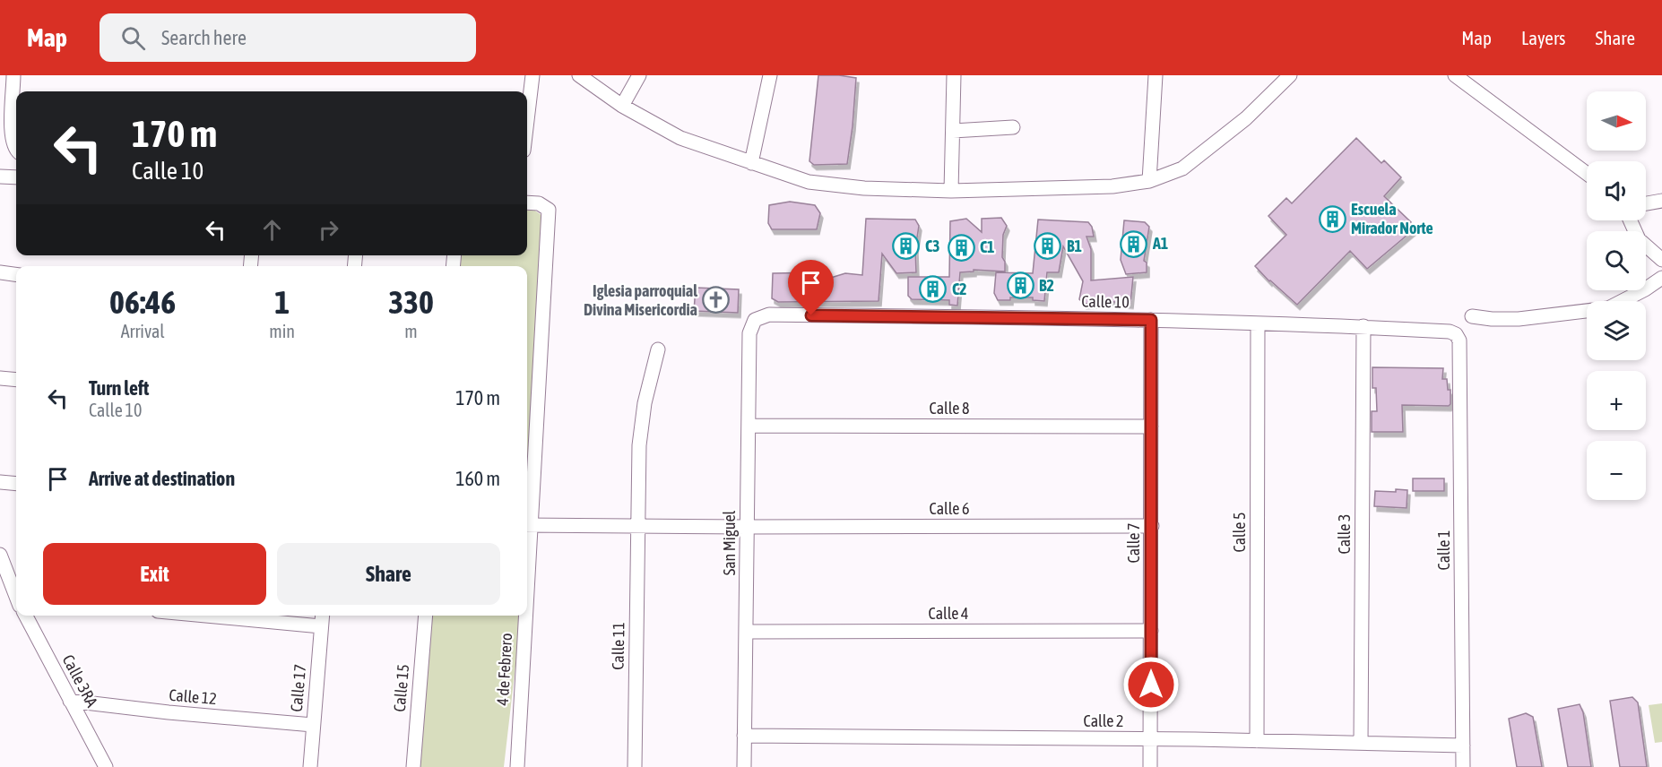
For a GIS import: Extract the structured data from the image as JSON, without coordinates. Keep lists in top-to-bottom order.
{
  "streets": {
    "street": [
      "Calle 10",
      "Calle 8",
      "Calle 6",
      "Calle 5",
      "Calle 3",
      "San Miguel",
      "Calle 7",
      "Calle 1",
      "Calle 4",
      "Calle 11",
      "4 de Febrero",
      "Calle 3RA",
      "Calle 17",
      "Calle 15",
      "Calle 12",
      "Calle 2"
    ]
  },
  "crossings": [
    ["Calle 10", "Calle 5"],
    ["Calle 10", "Calle 3"],
    ["Calle 10", "San Miguel"],
    ["Calle 10", "Calle 7"],
    ["Calle 10", "Calle 1"],
    ["Calle 8", "San Miguel"],
    ["Calle 8", "Calle 7"],
    ["Calle 6", "San Miguel"],
    ["Calle 6", "Calle 7"],
    ["Calle 6", "Calle 11"],
    ["Calle 6", "4 de Febrero"],
    ["Calle 5", "Calle 2"],
    ["Calle 3", "Calle 2"],
    ["San Miguel", "Calle 4"],
    ["San Miguel", "Calle 2"],
    ["Calle 7", "Calle 4"],
    ["Calle 7", "Calle 2"],
    ["Calle 1", "Calle 2"],
    ["Calle 3RA", "Calle 12"],
    ["Calle 17", "Calle 12"]
  ],
  "places": {
    "building": [
      "Escuela Mirador Norte",
      "A1",
      "C3",
      "B1",
      "C1",
      "B2",
      "C2"
    ],
    "church": ["Iglesia parroquial Divina Misericordia"]
  },
  "north": "right",
  "page": {
    "header": "Map",
    "search": "Search here",
    "nav": ["Map", "Layers", "Share"],
    "map_buttons": ["+", "−"],
    "turn": ["170 m", "Calle 10"],
    "eta": [
      "06:46",
      "Arrival",
      "1",
      "min",
      "330",
      "m"
    ],
    "list": [
      {
        "name": "Turn left",
        "note": "Calle 10",
        "value": "170 m"
      },
      {
        "name": "Arrive at destination",
        "value": "160 m"
      }
    ],
    "buttons": ["Exit", "Share"]
  }
}
